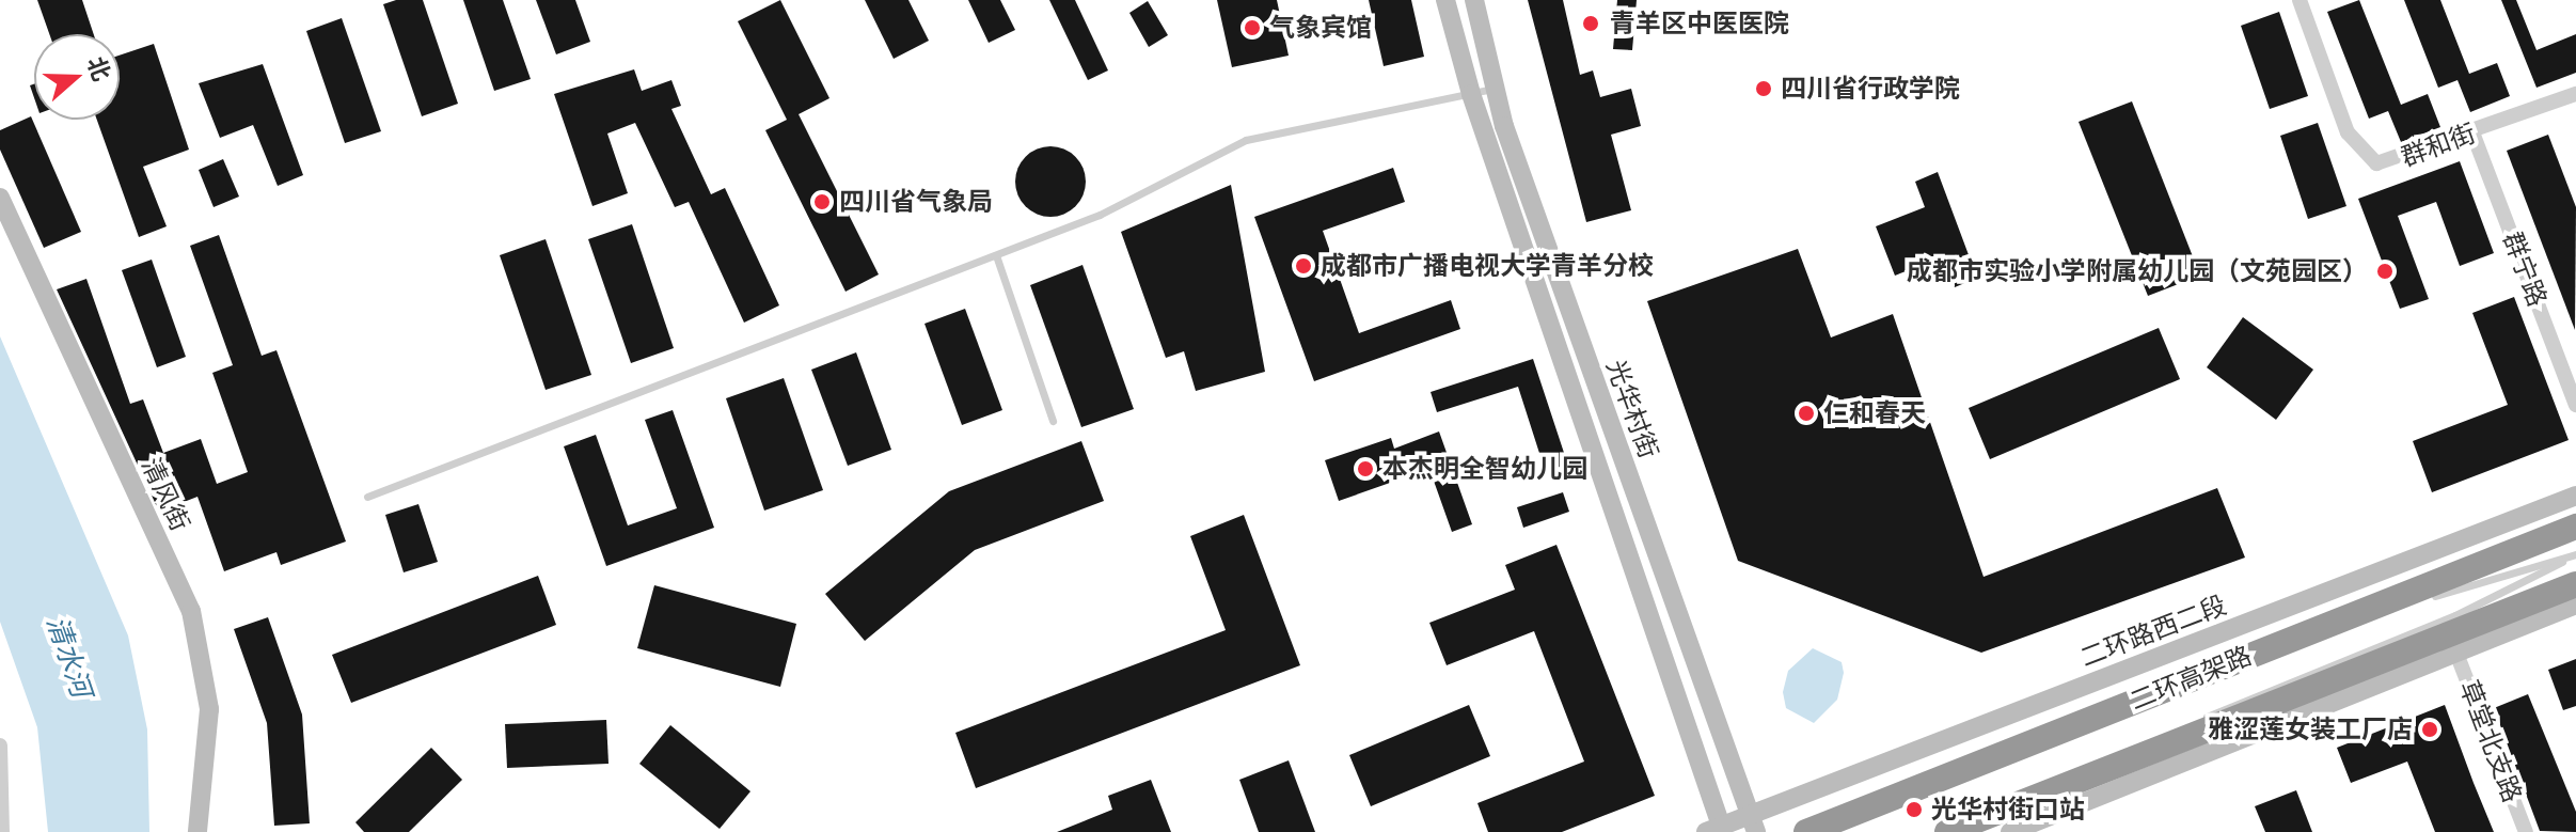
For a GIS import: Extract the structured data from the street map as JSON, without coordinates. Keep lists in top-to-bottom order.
{
  "streets": {
    "highway": ["二环高架路"],
    "main road": ["光华村街", "清风街", "二环路西二段"],
    "street": ["群和街", "群宁路", "草堂北支路"]
  },
  "crossings": [
    ["群和街", "群宁路"],
    ["光华村街", "二环路西二段"]
  ],
  "water": ["清水河"],
  "places": [
    "青羊区中医医院",
    "气象宾馆",
    "四川省行政学院",
    "四川省气象局",
    "成都市广播电视大学青羊分校",
    "成都市实验小学附属幼儿园（文苑园区）",
    "仁和春天",
    "本杰明全智幼儿园",
    "雅涩莲女装工厂店",
    "光华村街口站"
  ],
  "north": "right"
}
